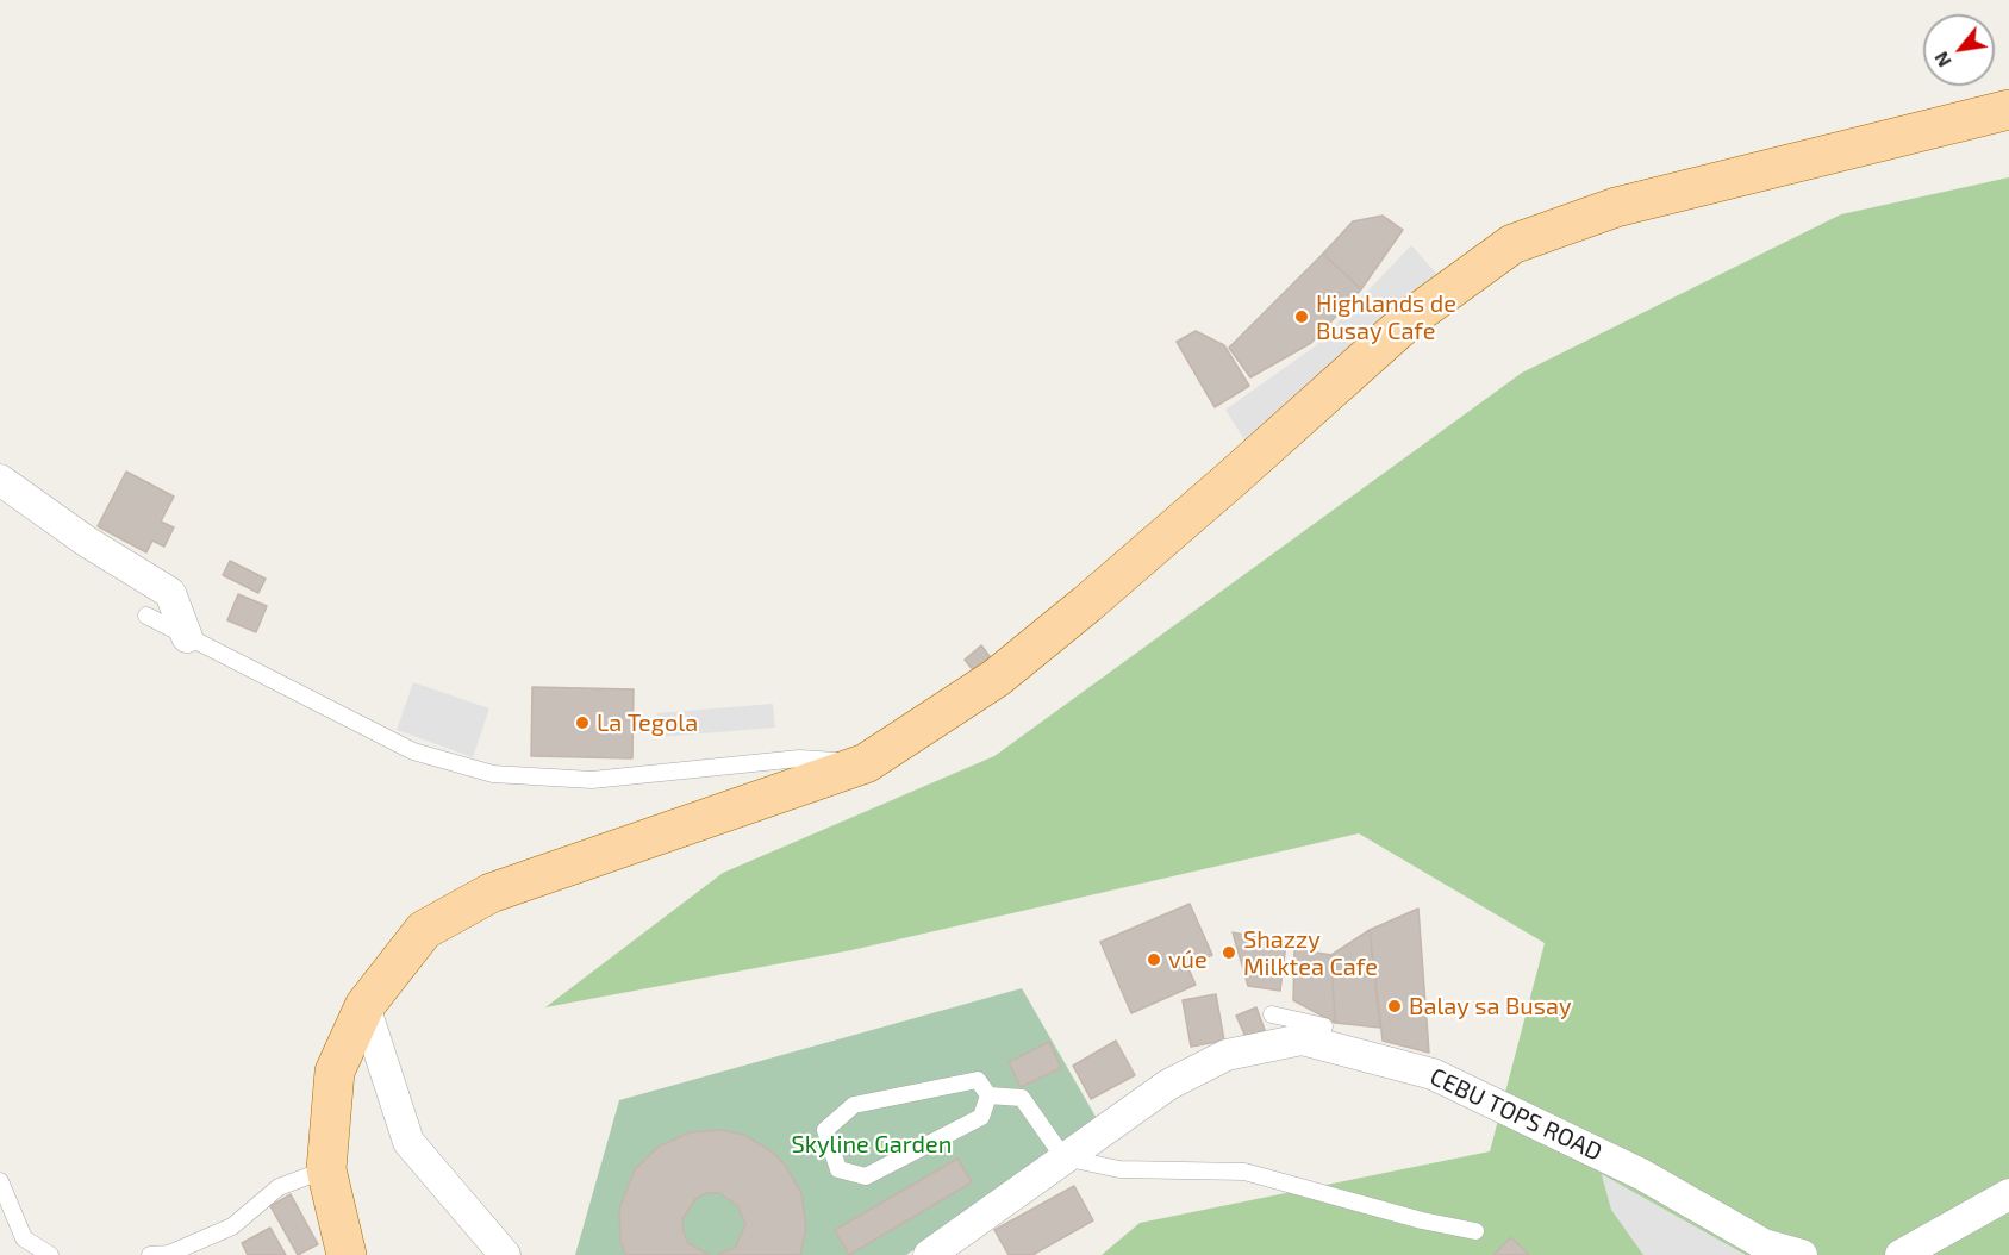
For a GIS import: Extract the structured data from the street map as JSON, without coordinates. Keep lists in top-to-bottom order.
{
  "streets": {
    "street": ["CEBU TOPS ROAD"]
  },
  "parks": ["Skyline Garden"],
  "places": [
    "Highlands de Busay Cafe",
    "La Tegola",
    "Shazzy Milktea Cafe",
    "vúe",
    "Balay sa Busay"
  ],
  "north": "bottom left"
}
